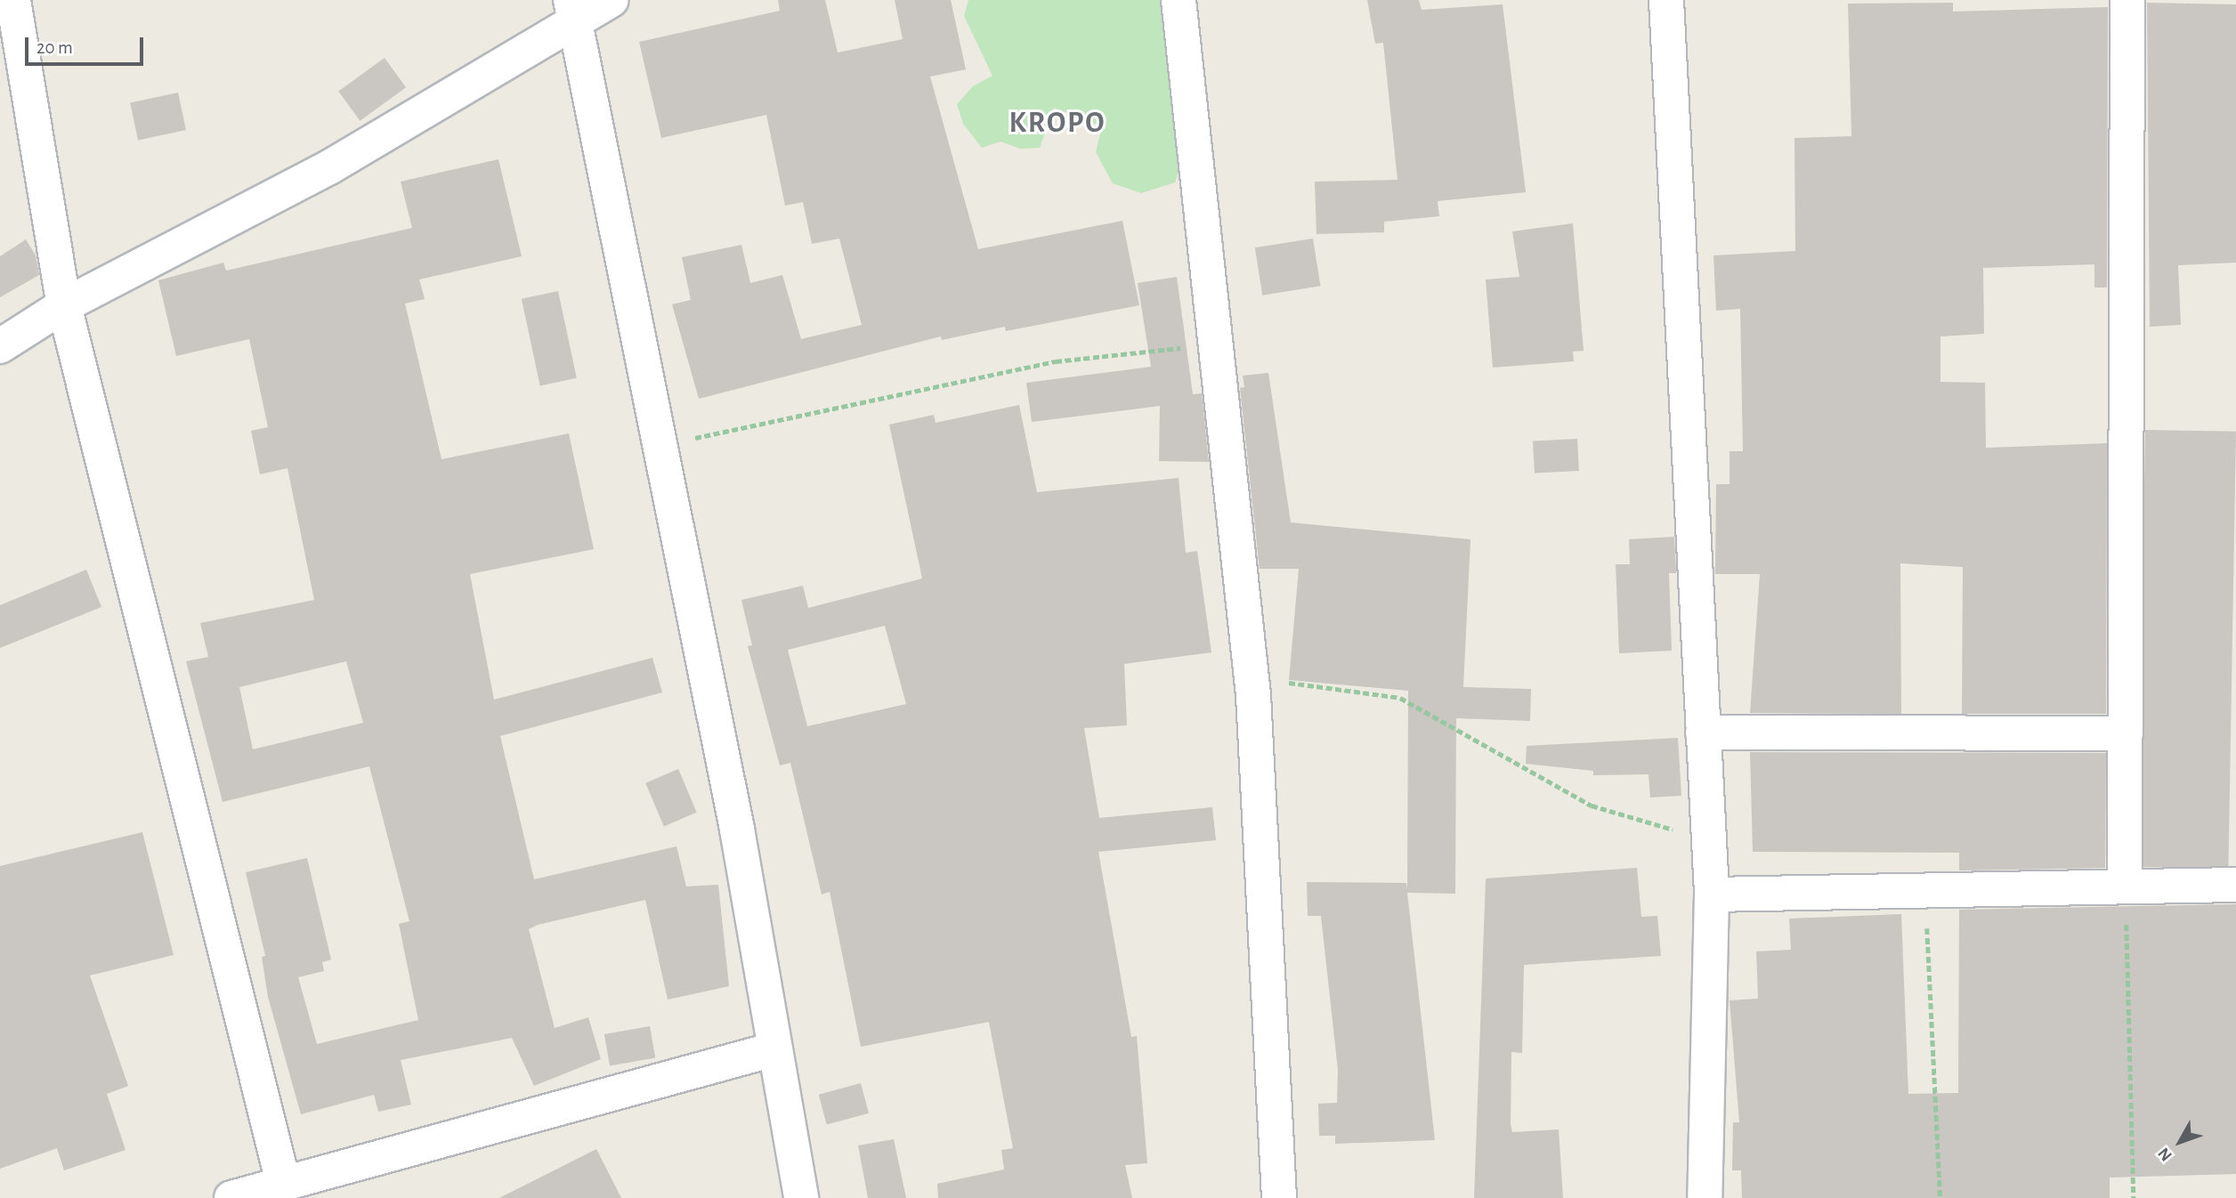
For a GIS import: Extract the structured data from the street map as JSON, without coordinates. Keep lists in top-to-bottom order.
{
  "districts": ["KROPO"],
  "scale_bar": "20 m",
  "north": "bottom left"
}
